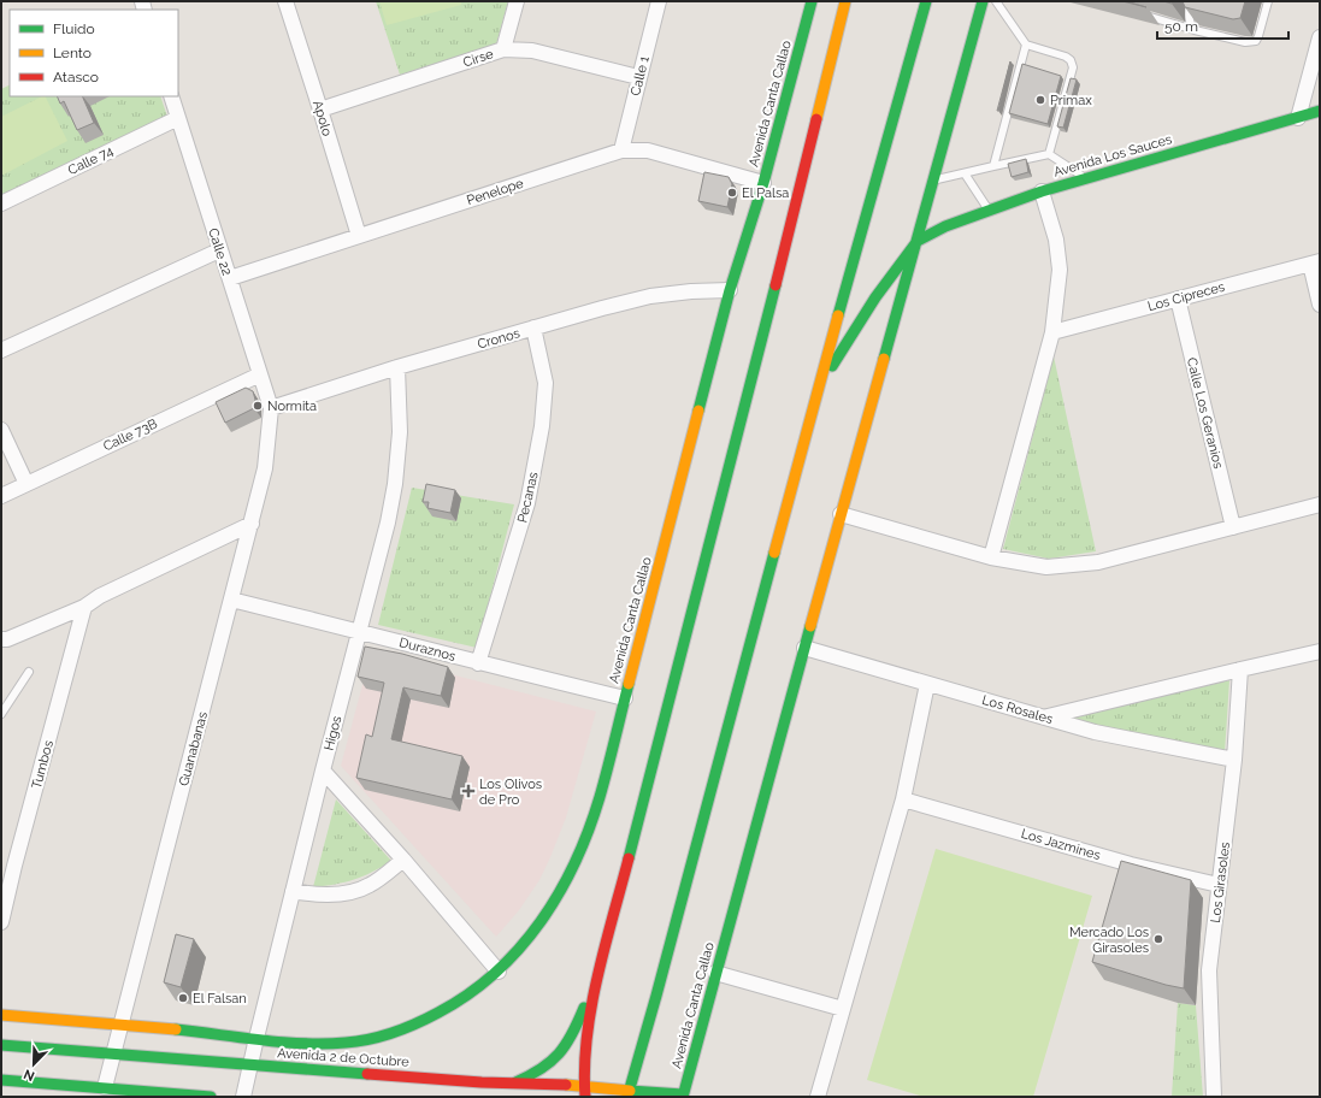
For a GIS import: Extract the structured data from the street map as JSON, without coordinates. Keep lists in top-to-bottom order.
{
  "streets": {
    "main road": ["Avenida Canta Callao", "Avenida Los Sauces", "Avenida 2 de Octubre"],
    "street": [
      "Cirse",
      "Calle 1",
      "Apolo",
      "Calle 74",
      "Penelope",
      "Calle 22",
      "Los Cipreces",
      "Cronos",
      "Calle Los Geranios",
      "Calle 73B",
      "Pecanas",
      "Duraznos",
      "Los Rosales",
      "Higos",
      "Guanabanas",
      "Tumbos",
      "Los Jazmines",
      "Los Girasoles"
    ]
  },
  "crossings": [
    ["Cirse", "Calle 1"],
    ["Cirse", "Apolo"],
    ["Calle 1", "Penelope"],
    ["Avenida Canta Callao", "Avenida Los Sauces"],
    ["Avenida Canta Callao", "Penelope"],
    ["Avenida Canta Callao", "Cronos"],
    ["Avenida Canta Callao", "Duraznos"],
    ["Avenida Canta Callao", "Los Rosales"],
    ["Avenida Canta Callao", "Higos"],
    ["Avenida Canta Callao", "Avenida 2 de Octubre"],
    ["Apolo", "Penelope"],
    ["Calle 74", "Calle 22"],
    ["Penelope", "Calle 22"],
    ["Calle 22", "Cronos"],
    ["Calle 22", "Calle 73B"],
    ["Calle 22", "Guanabanas"],
    ["Los Cipreces", "Calle Los Geranios"],
    ["Cronos", "Pecanas"],
    ["Cronos", "Higos"],
    ["Cronos", "Guanabanas"],
    ["Pecanas", "Duraznos"],
    ["Duraznos", "Higos"],
    ["Duraznos", "Guanabanas"],
    ["Los Rosales", "Los Girasoles"],
    ["Higos", "Avenida 2 de Octubre"],
    ["Guanabanas", "Avenida 2 de Octubre"],
    ["Los Jazmines", "Los Girasoles"]
  ],
  "places": {
    "other": [
      "Primax",
      "El Palsa",
      "Normita",
      "Mercado Los Girasoles",
      "El Falsan"
    ],
    "health": ["Los Olivos de Pro"]
  },
  "legend": ["Fluido", "Lento", "Atasco"],
  "scale_bar": "50 m",
  "north": "bottom left"
}
